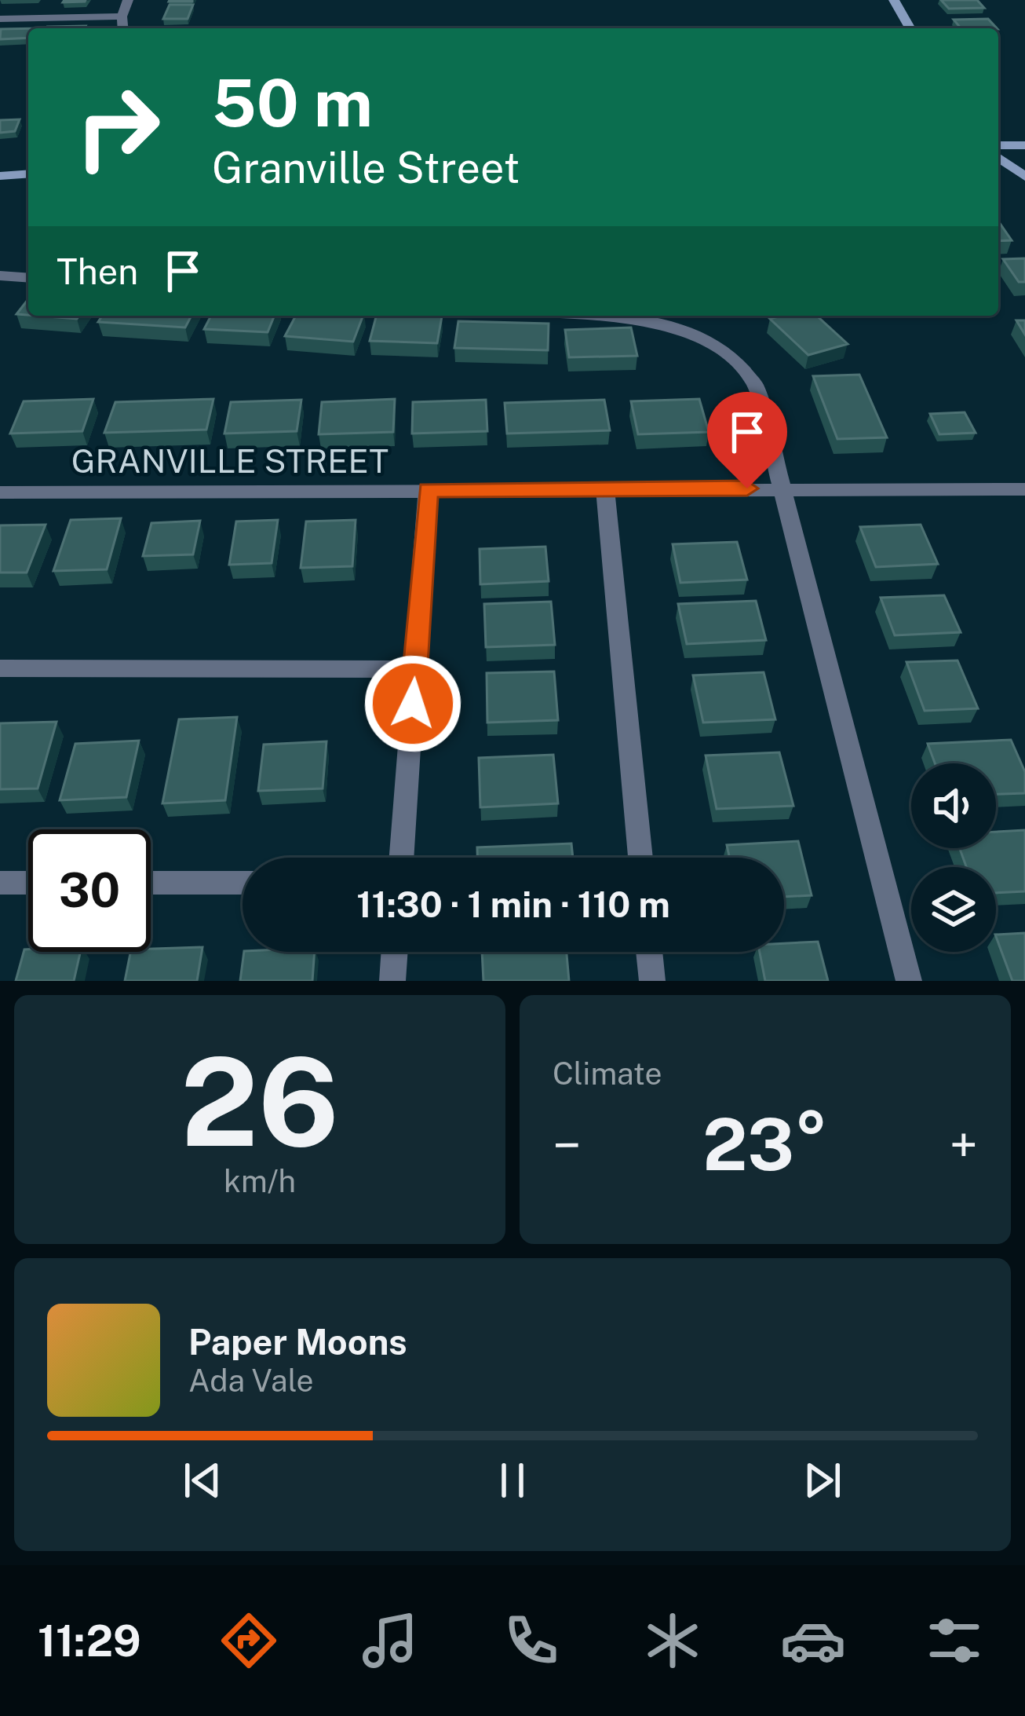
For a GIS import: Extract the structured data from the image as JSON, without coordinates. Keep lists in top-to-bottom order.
{
  "streets": {
    "street": ["GRANVILLE STREET"]
  },
  "page": {
    "turn": ["50 m", "Granville Street"],
    "then": "Then",
    "limit": "30",
    "trip": "11:30 · 1 min · 110 m",
    "tile": [
      ["26", "km/h"],
      "Climate"
    ],
    "heat": ["−", "23°", "+"],
    "song": ["Paper Moons", "Ada Vale"],
    "tabs": "11:29"
  }
}
